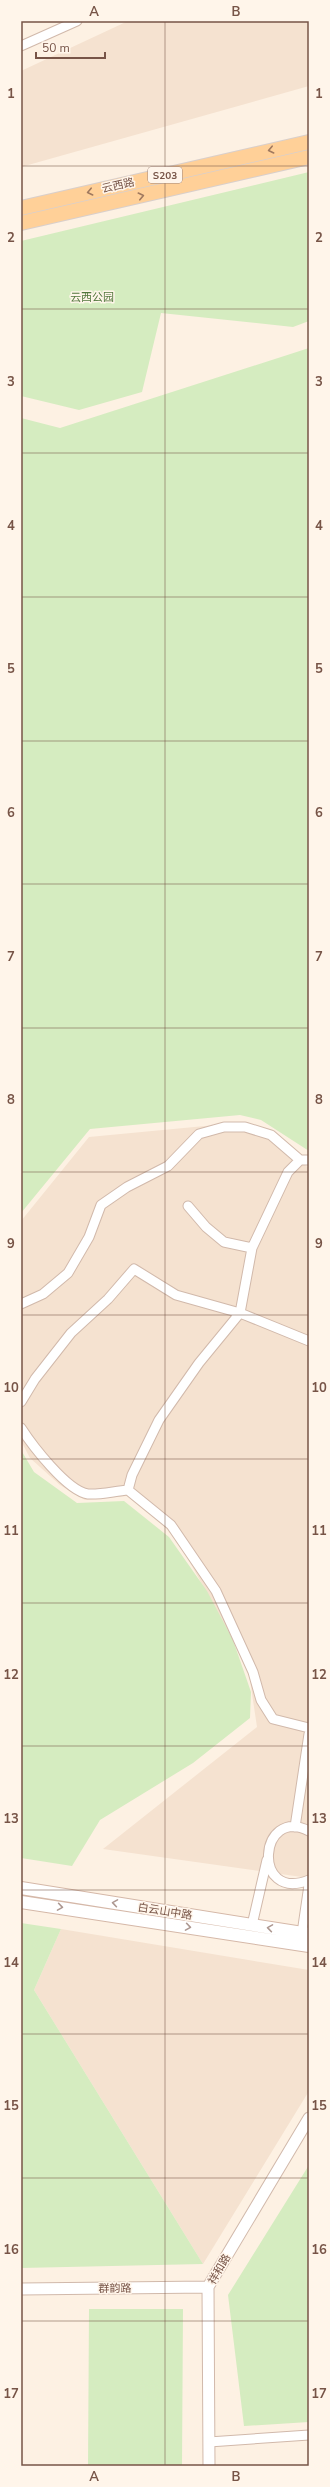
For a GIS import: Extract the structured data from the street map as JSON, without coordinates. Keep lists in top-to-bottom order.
{
  "streets": {
    "main road": ["S203", "云西路", "白云山中路"],
    "street": ["祥和路", "群韵路"]
  },
  "crossings": [
    ["祥和路", "群韵路"]
  ],
  "parks": ["云西公园"],
  "scale_bar": "50 m",
  "grid": {
    "columns": ["A", "B"],
    "rows": [
      "1",
      "2",
      "3",
      "4",
      "5",
      "6",
      "7",
      "8",
      "9",
      "10",
      "11",
      "12",
      "13",
      "14",
      "15",
      "16",
      "17"
    ]
  }
}
